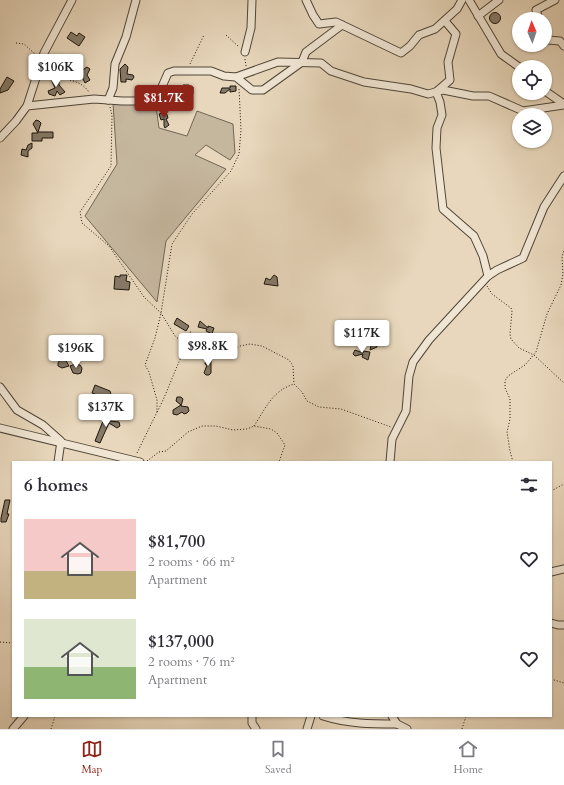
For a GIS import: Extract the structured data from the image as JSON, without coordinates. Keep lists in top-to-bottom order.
{
  "north": "top",
  "page": {
    "price": [
      "$106K",
      "$81.7K",
      "$117K",
      "$98.8K",
      "$196K",
      "$137K"
    ],
    "heading": "6 homes",
    "list": [
      {
        "name": "$81,700",
        "note": "2 rooms · 66 m² · Apartment"
      },
      {
        "name": "$137,000",
        "note": "2 rooms · 76 m² · Apartment"
      }
    ],
    "tabs": ["Map", "Saved", "Home"]
  }
}
